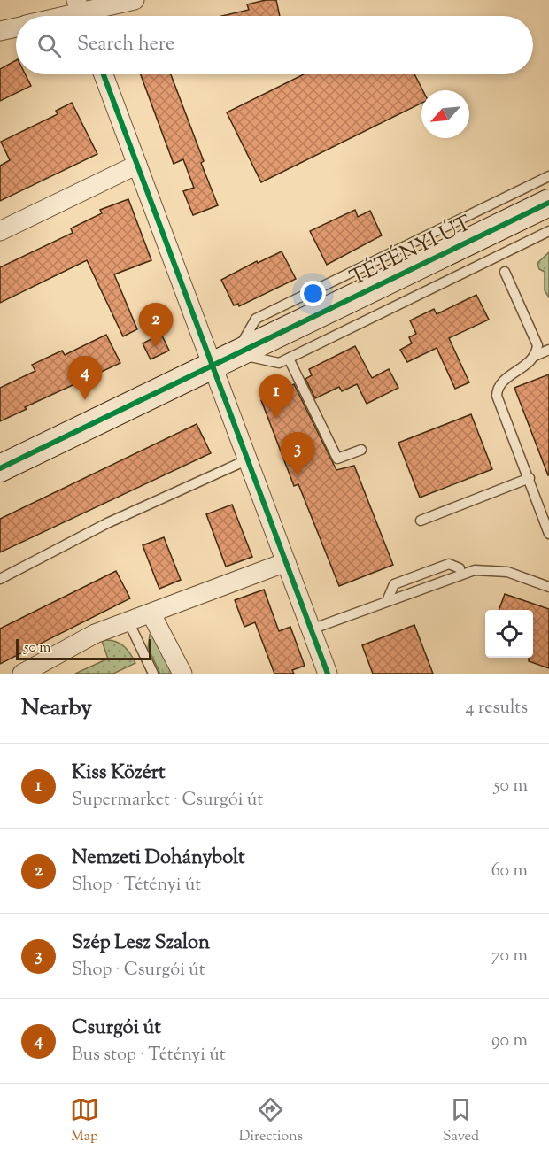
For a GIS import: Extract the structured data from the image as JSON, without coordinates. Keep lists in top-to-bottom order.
{
  "streets": {
    "street": ["TÉTÉNYI ÚT"]
  },
  "scale_bar": "50 m",
  "north": "bottom left",
  "page": {
    "search": "Search here",
    "pins": [
      "2",
      "4",
      "1",
      "3"
    ],
    "scale": "50 m",
    "heading": ["Nearby", "4 results"],
    "list": [
      {
        "mark": "1",
        "name": "Kiss Közért",
        "note": "Supermarket · Csurgói út",
        "value": "50 m"
      },
      {
        "mark": "2",
        "name": "Nemzeti Dohánybolt",
        "note": "Shop · Tétényi út",
        "value": "60 m"
      },
      {
        "mark": "3",
        "name": "Szép Lesz Szalon",
        "note": "Shop · Csurgói út",
        "value": "70 m"
      },
      {
        "mark": "4",
        "name": "Csurgói út",
        "note": "Bus stop · Tétényi út",
        "value": "90 m"
      }
    ],
    "nav": ["Map", "Directions", "Saved"]
  }
}
